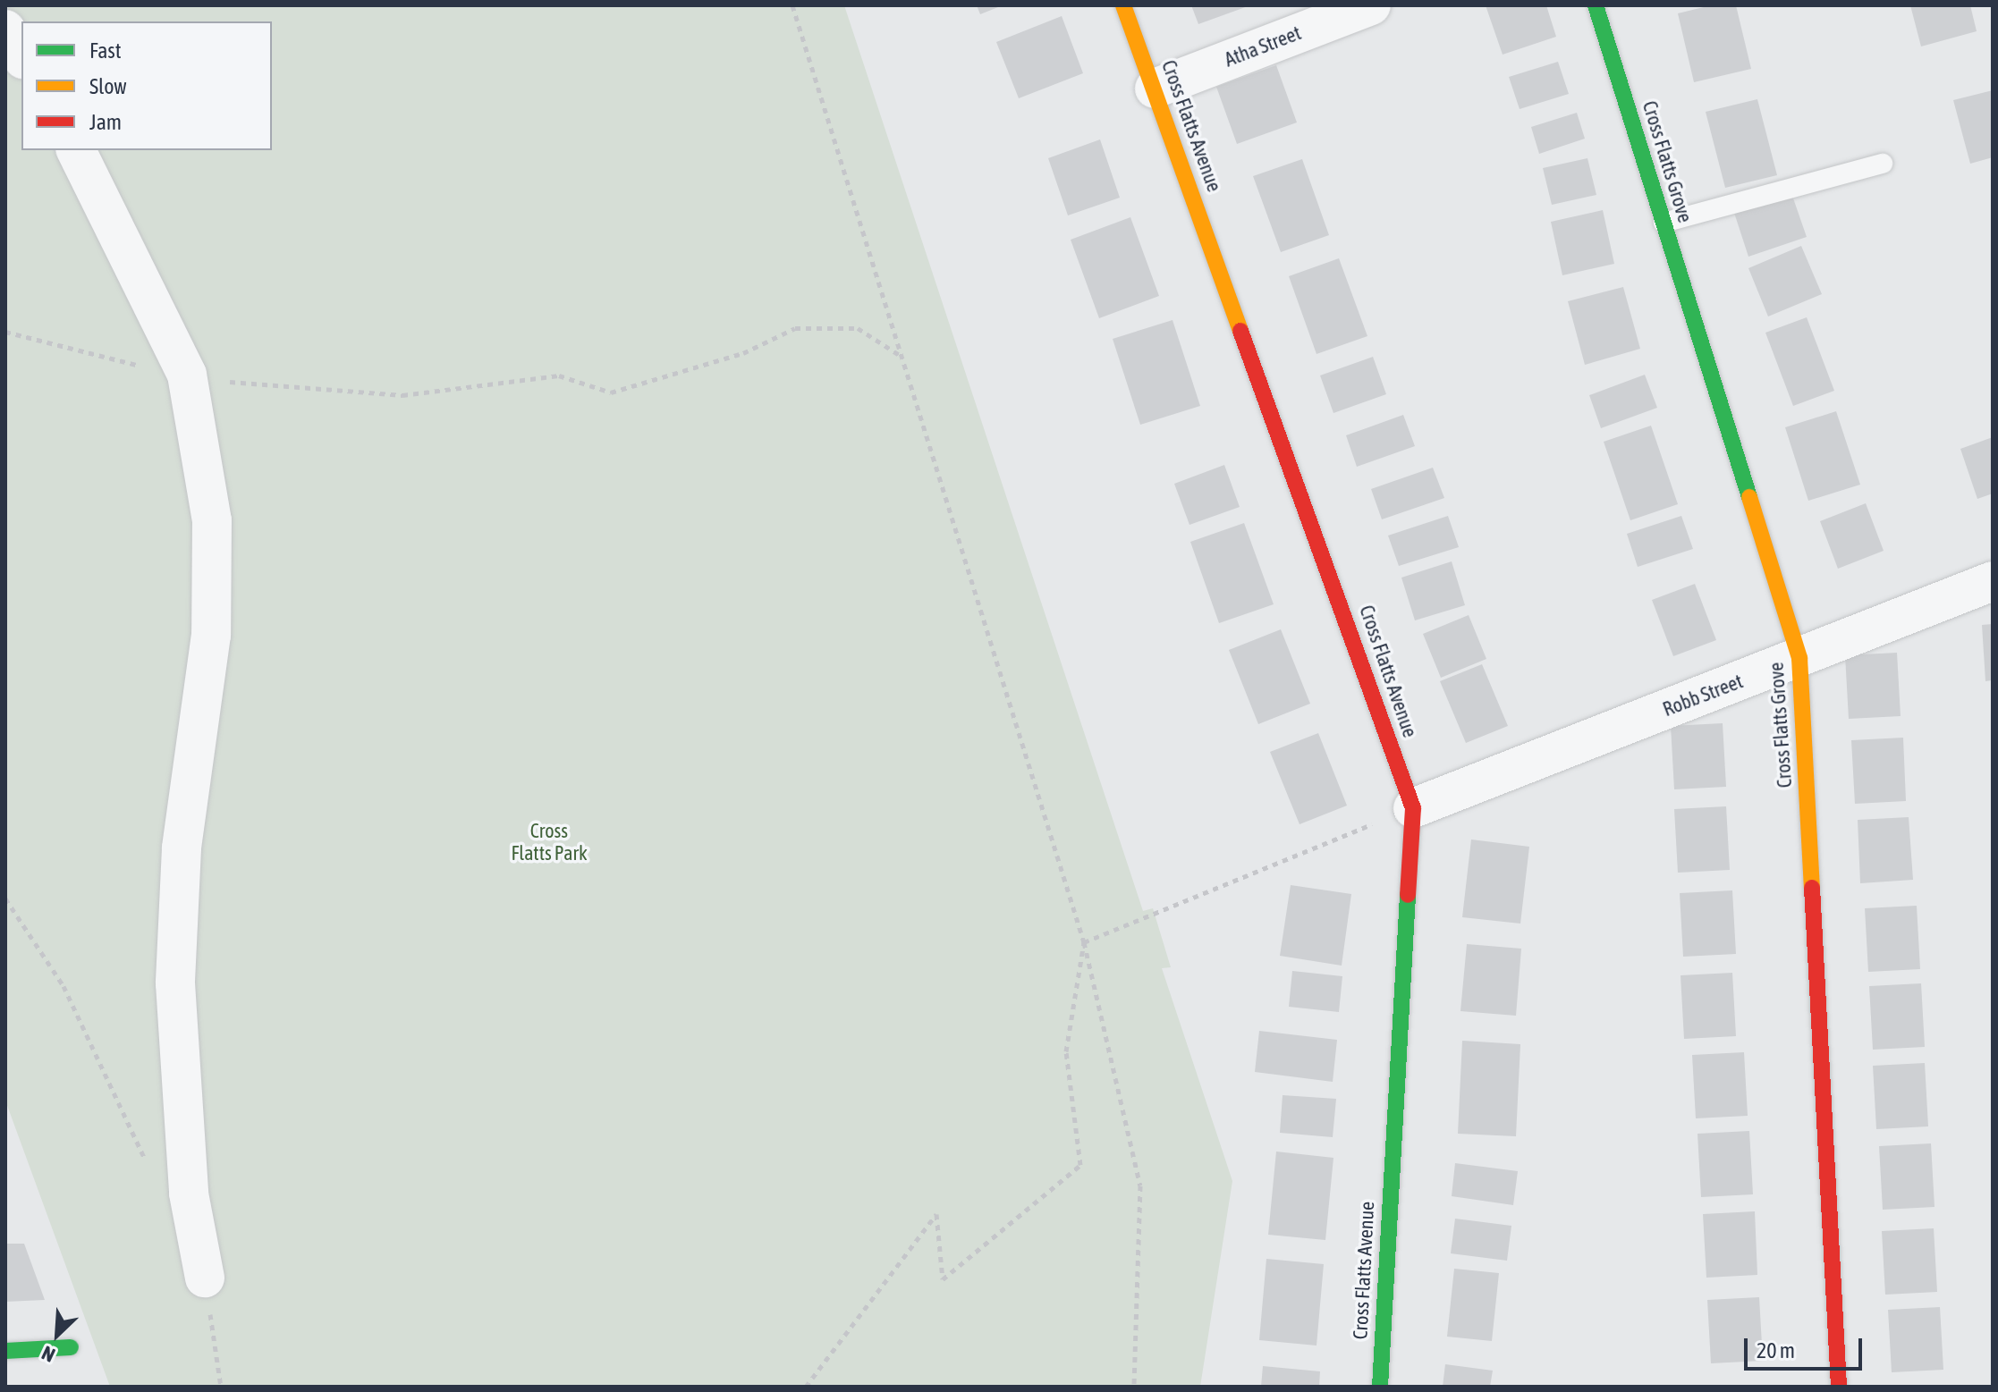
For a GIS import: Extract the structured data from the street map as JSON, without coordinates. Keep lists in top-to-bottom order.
{
  "streets": {
    "street": [
      "Atha Street",
      "Cross Flatts Avenue",
      "Cross Flatts Grove",
      "Robb Street"
    ]
  },
  "crossings": [
    ["Atha Street", "Cross Flatts Avenue"],
    ["Cross Flatts Avenue", "Robb Street"],
    ["Cross Flatts Grove", "Robb Street"]
  ],
  "parks": ["Cross Flatts Park"],
  "legend": ["Fast", "Slow", "Jam"],
  "scale_bar": "20 m",
  "north": "bottom left"
}
